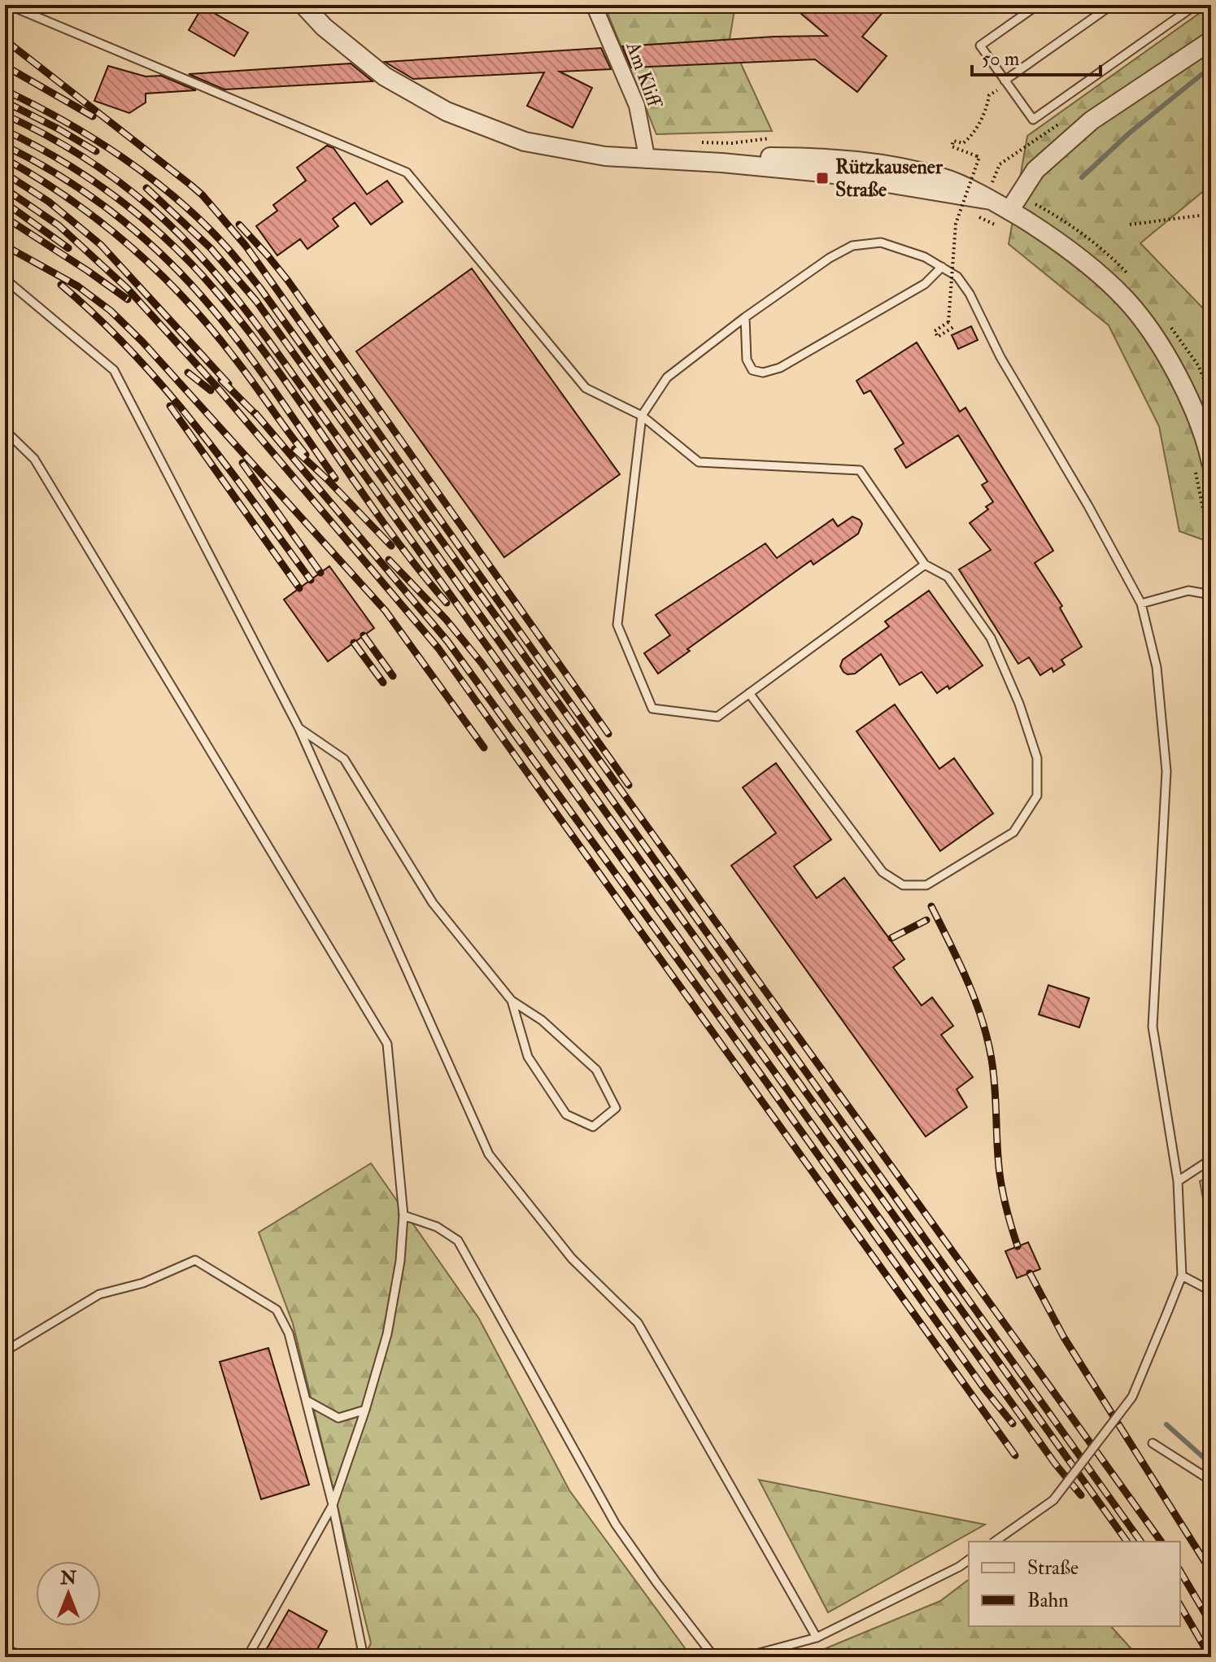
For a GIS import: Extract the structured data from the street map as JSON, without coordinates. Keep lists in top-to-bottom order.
{
  "streets": {
    "street": ["Am Kliff"]
  },
  "places": {
    "transit": ["Rützkausener Straße"]
  },
  "legend": ["Straße", "Bahn"],
  "scale_bar": "50 m",
  "north": "top"
}
